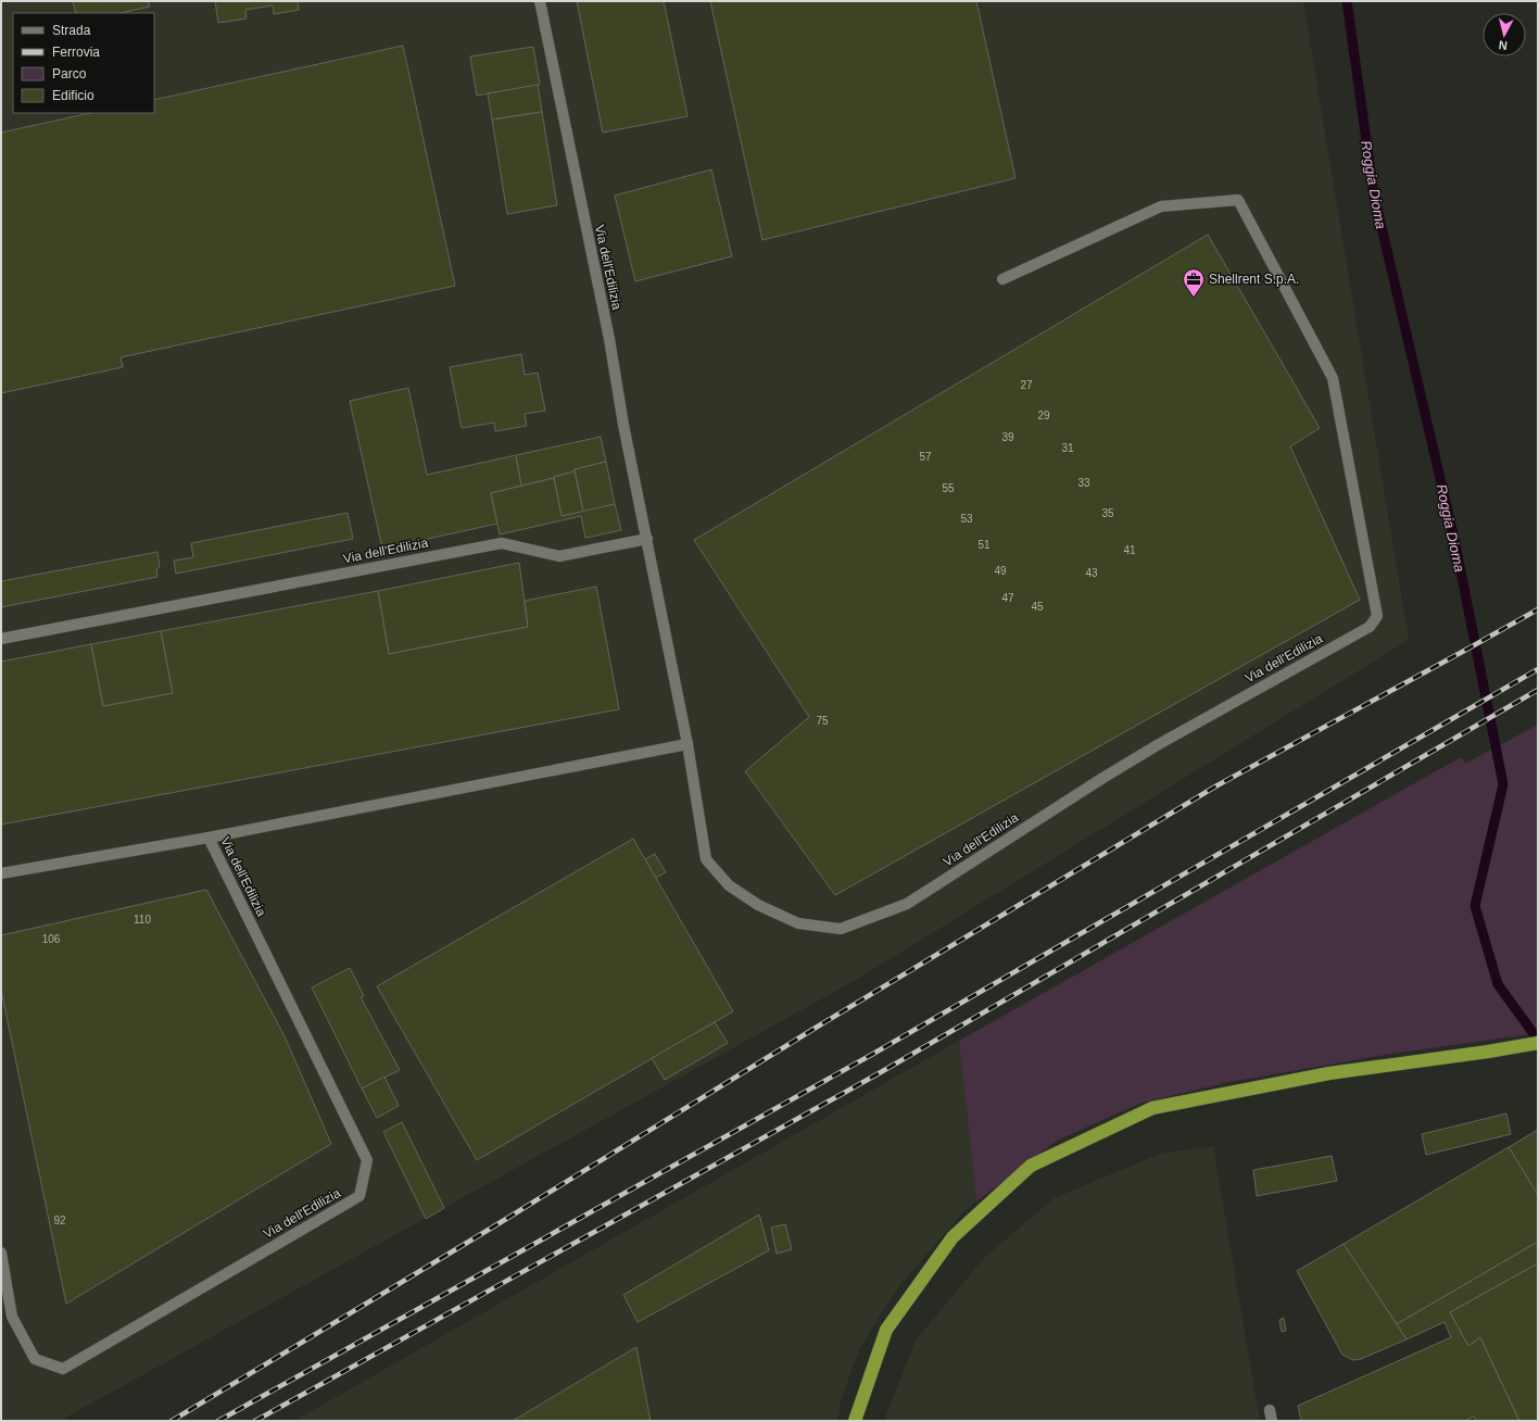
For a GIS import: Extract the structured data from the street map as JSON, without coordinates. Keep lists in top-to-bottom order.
{
  "streets": {
    "street": ["Via dell'Edilizia"]
  },
  "water": ["Roggia Dioma"],
  "places": {
    "office": ["Shellrent S.p.A."]
  },
  "house_numbers": [
    "27",
    "29",
    "39",
    "31",
    "57",
    "33",
    "55",
    "35",
    "53",
    "51",
    "41",
    "49",
    "43",
    "47",
    "45",
    "75",
    "110",
    "106",
    "92"
  ],
  "legend": [
    "Strada",
    "Ferrovia",
    "Parco",
    "Edificio"
  ],
  "north": "bottom"
}
